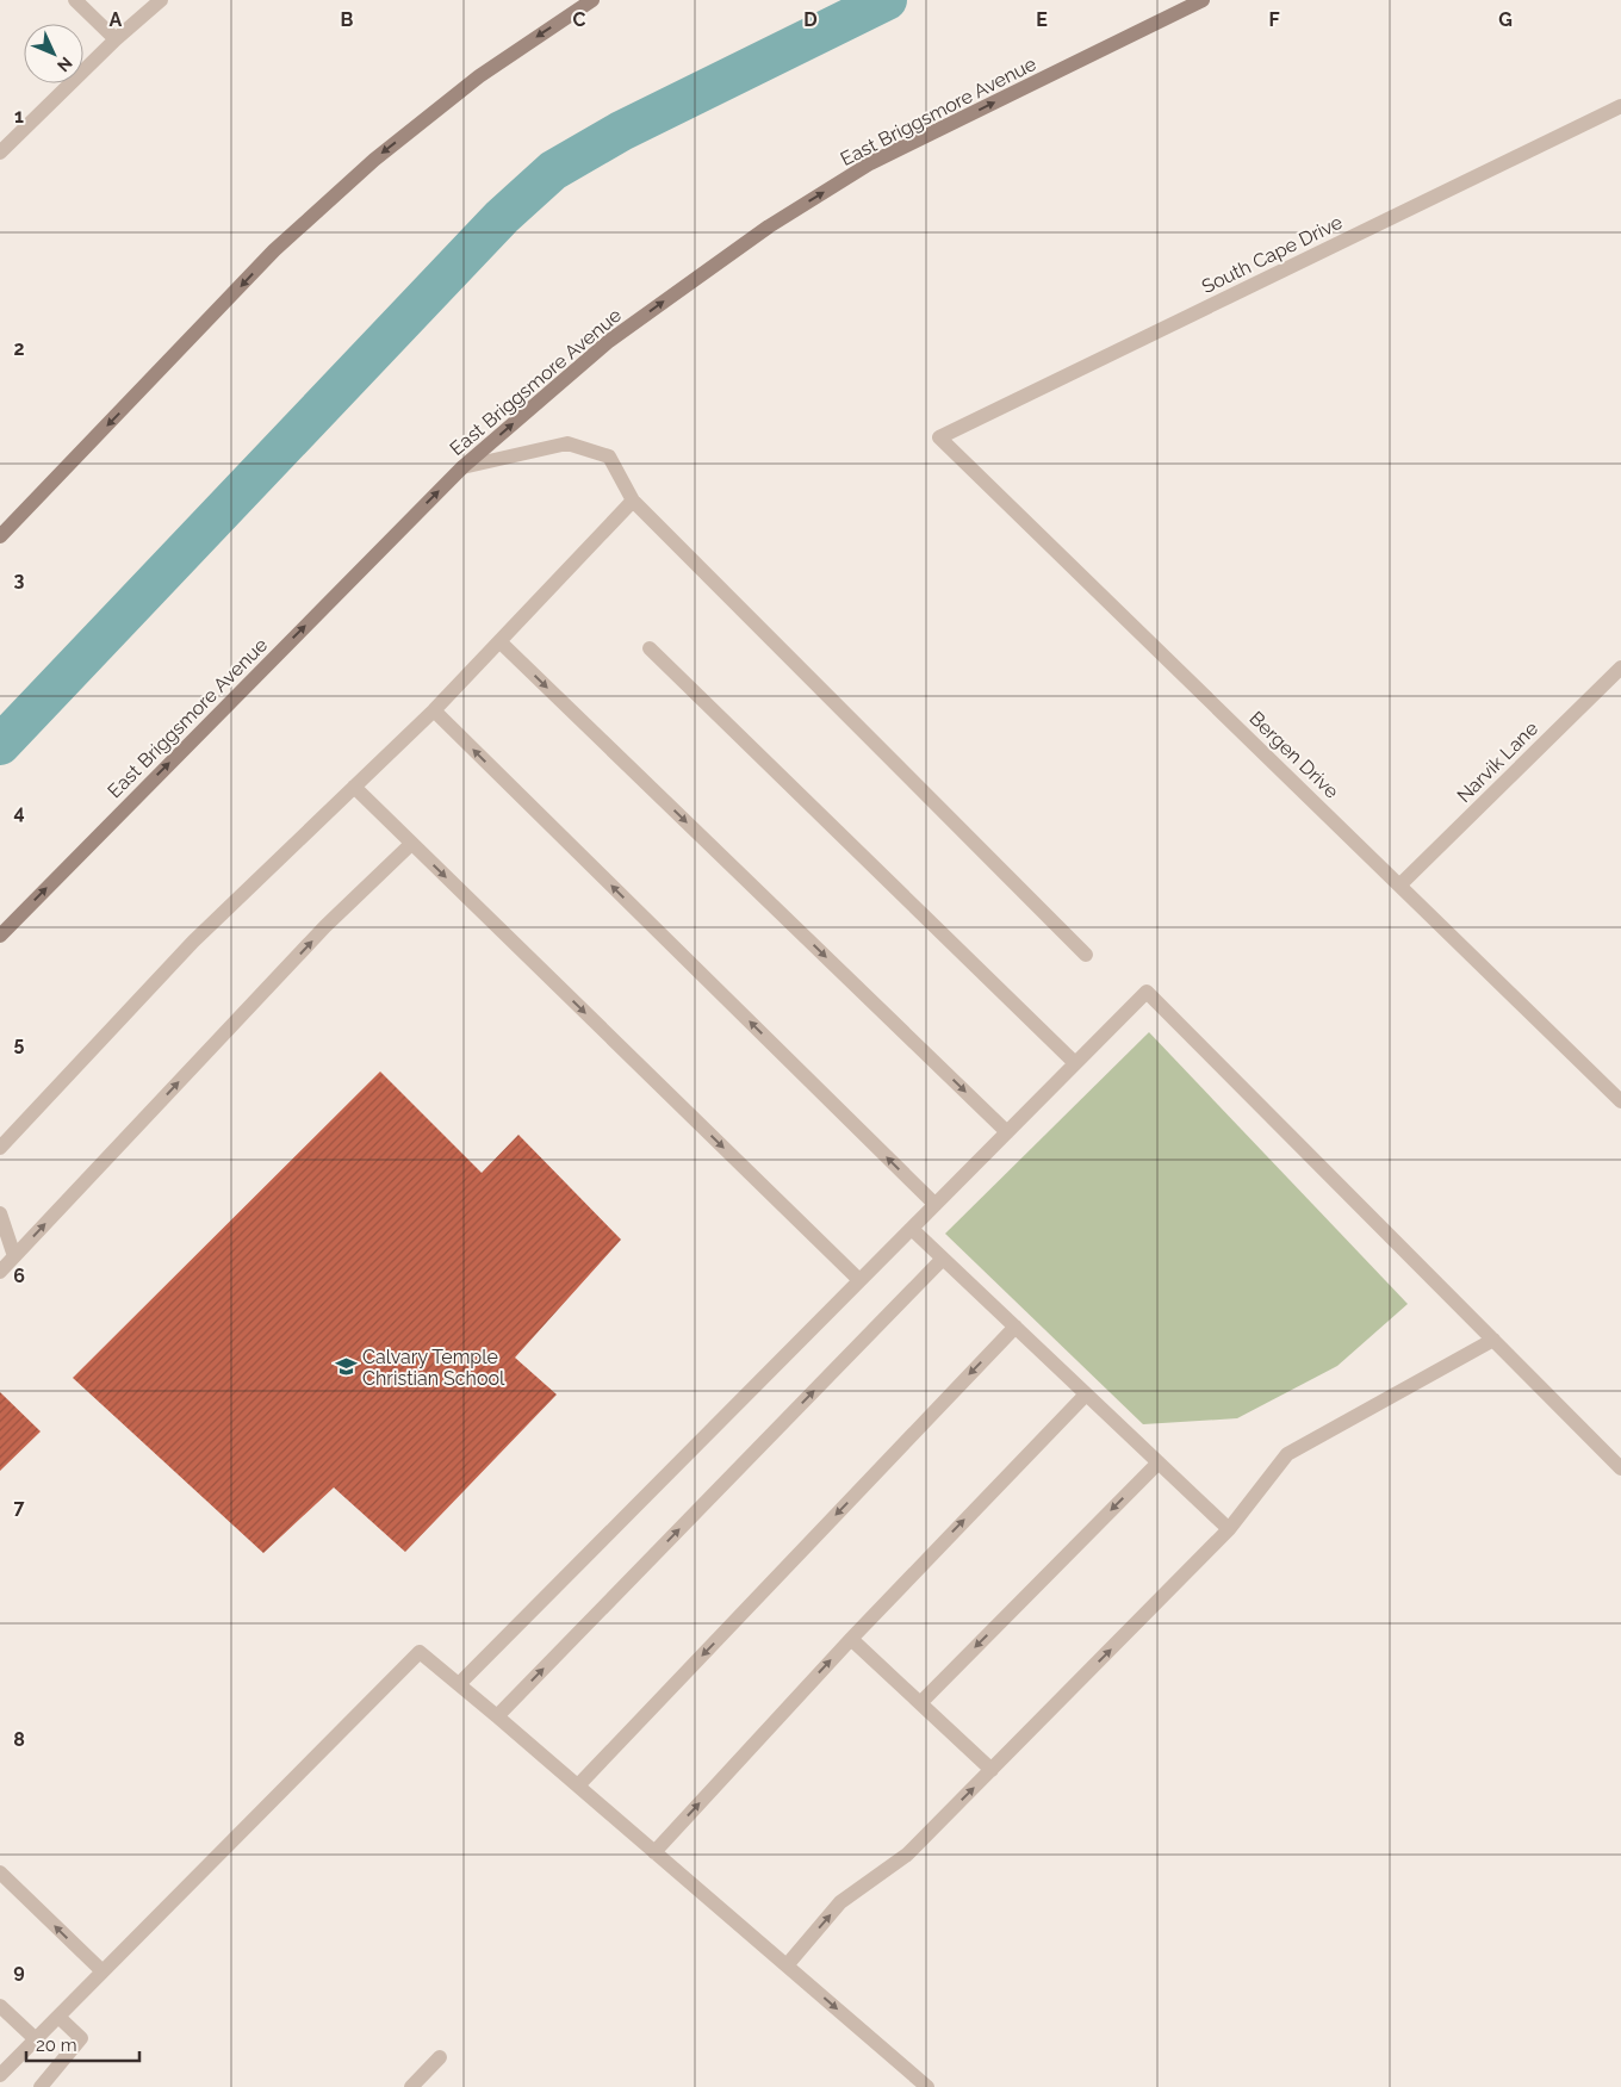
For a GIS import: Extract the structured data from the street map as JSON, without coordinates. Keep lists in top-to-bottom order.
{
  "streets": {
    "main road": ["East Briggsmore Avenue"],
    "street": ["South Cape Drive", "Bergen Drive", "Narvik Lane"]
  },
  "crossings": [
    ["South Cape Drive", "Bergen Drive"],
    ["Bergen Drive", "Narvik Lane"]
  ],
  "one_way": ["East Briggsmore Avenue"],
  "places": {
    "school or university": ["Calvary Temple Christian School"]
  },
  "scale_bar": "20 m",
  "north": "bottom right",
  "grid": {
    "columns": [
      "A",
      "B",
      "C",
      "D",
      "E",
      "F",
      "G"
    ],
    "rows": [
      "1",
      "2",
      "3",
      "4",
      "5",
      "6",
      "7",
      "8",
      "9"
    ]
  }
}
